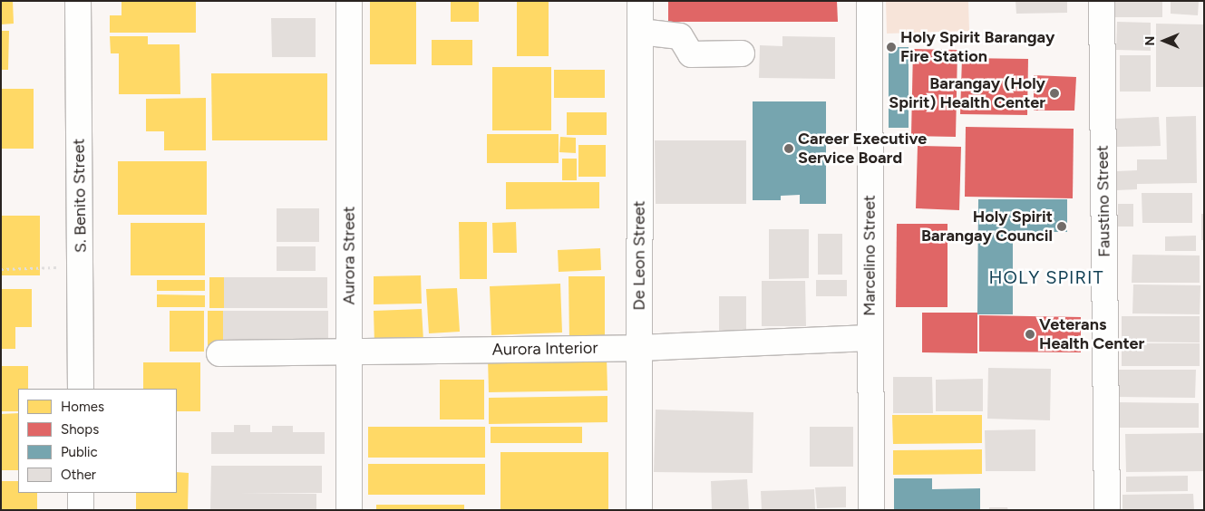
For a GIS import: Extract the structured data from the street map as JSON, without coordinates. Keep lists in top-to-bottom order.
{
  "streets": {
    "street": [
      "S. Benito Street",
      "Faustino Street",
      "Aurora Street",
      "De Leon Street",
      "Marcelino Street",
      "Aurora Interior"
    ]
  },
  "crossings": [
    ["Aurora Street", "Aurora Interior"],
    ["De Leon Street", "Aurora Interior"],
    ["Marcelino Street", "Aurora Interior"]
  ],
  "districts": ["HOLY SPIRIT"],
  "places": [
    "Holy Spirit Barangay Fire Station",
    "Barangay (Holy Spirit) Health Center",
    "Career Executive Service Board",
    "Holy Spirit Barangay Council",
    "Veterans Health Center"
  ],
  "legend": [
    "Homes",
    "Shops",
    "Public",
    "Other"
  ],
  "north": "left"
}
